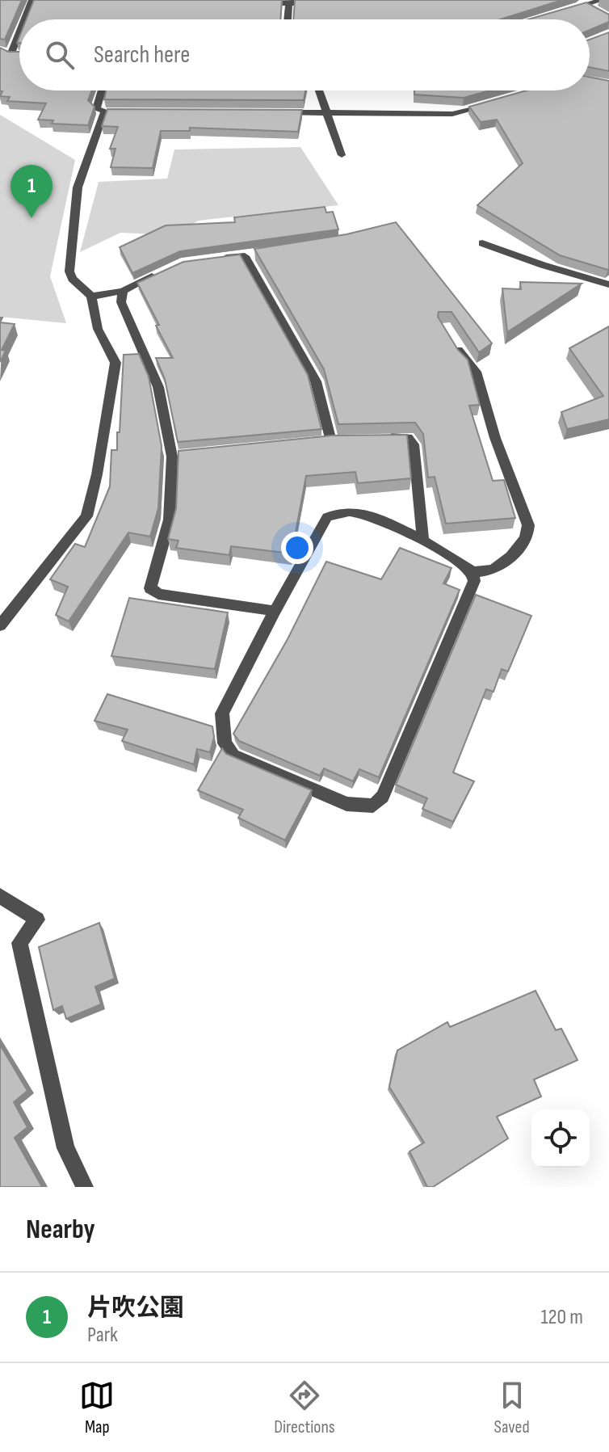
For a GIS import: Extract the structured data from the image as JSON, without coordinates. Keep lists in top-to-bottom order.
{
  "page": {
    "search": "Search here",
    "pins": "1",
    "heading": "Nearby",
    "list": [
      {
        "mark": "1",
        "name": "片吹公園",
        "note": "Park",
        "value": "120 m"
      }
    ],
    "nav": ["Map", "Directions", "Saved"]
  }
}
